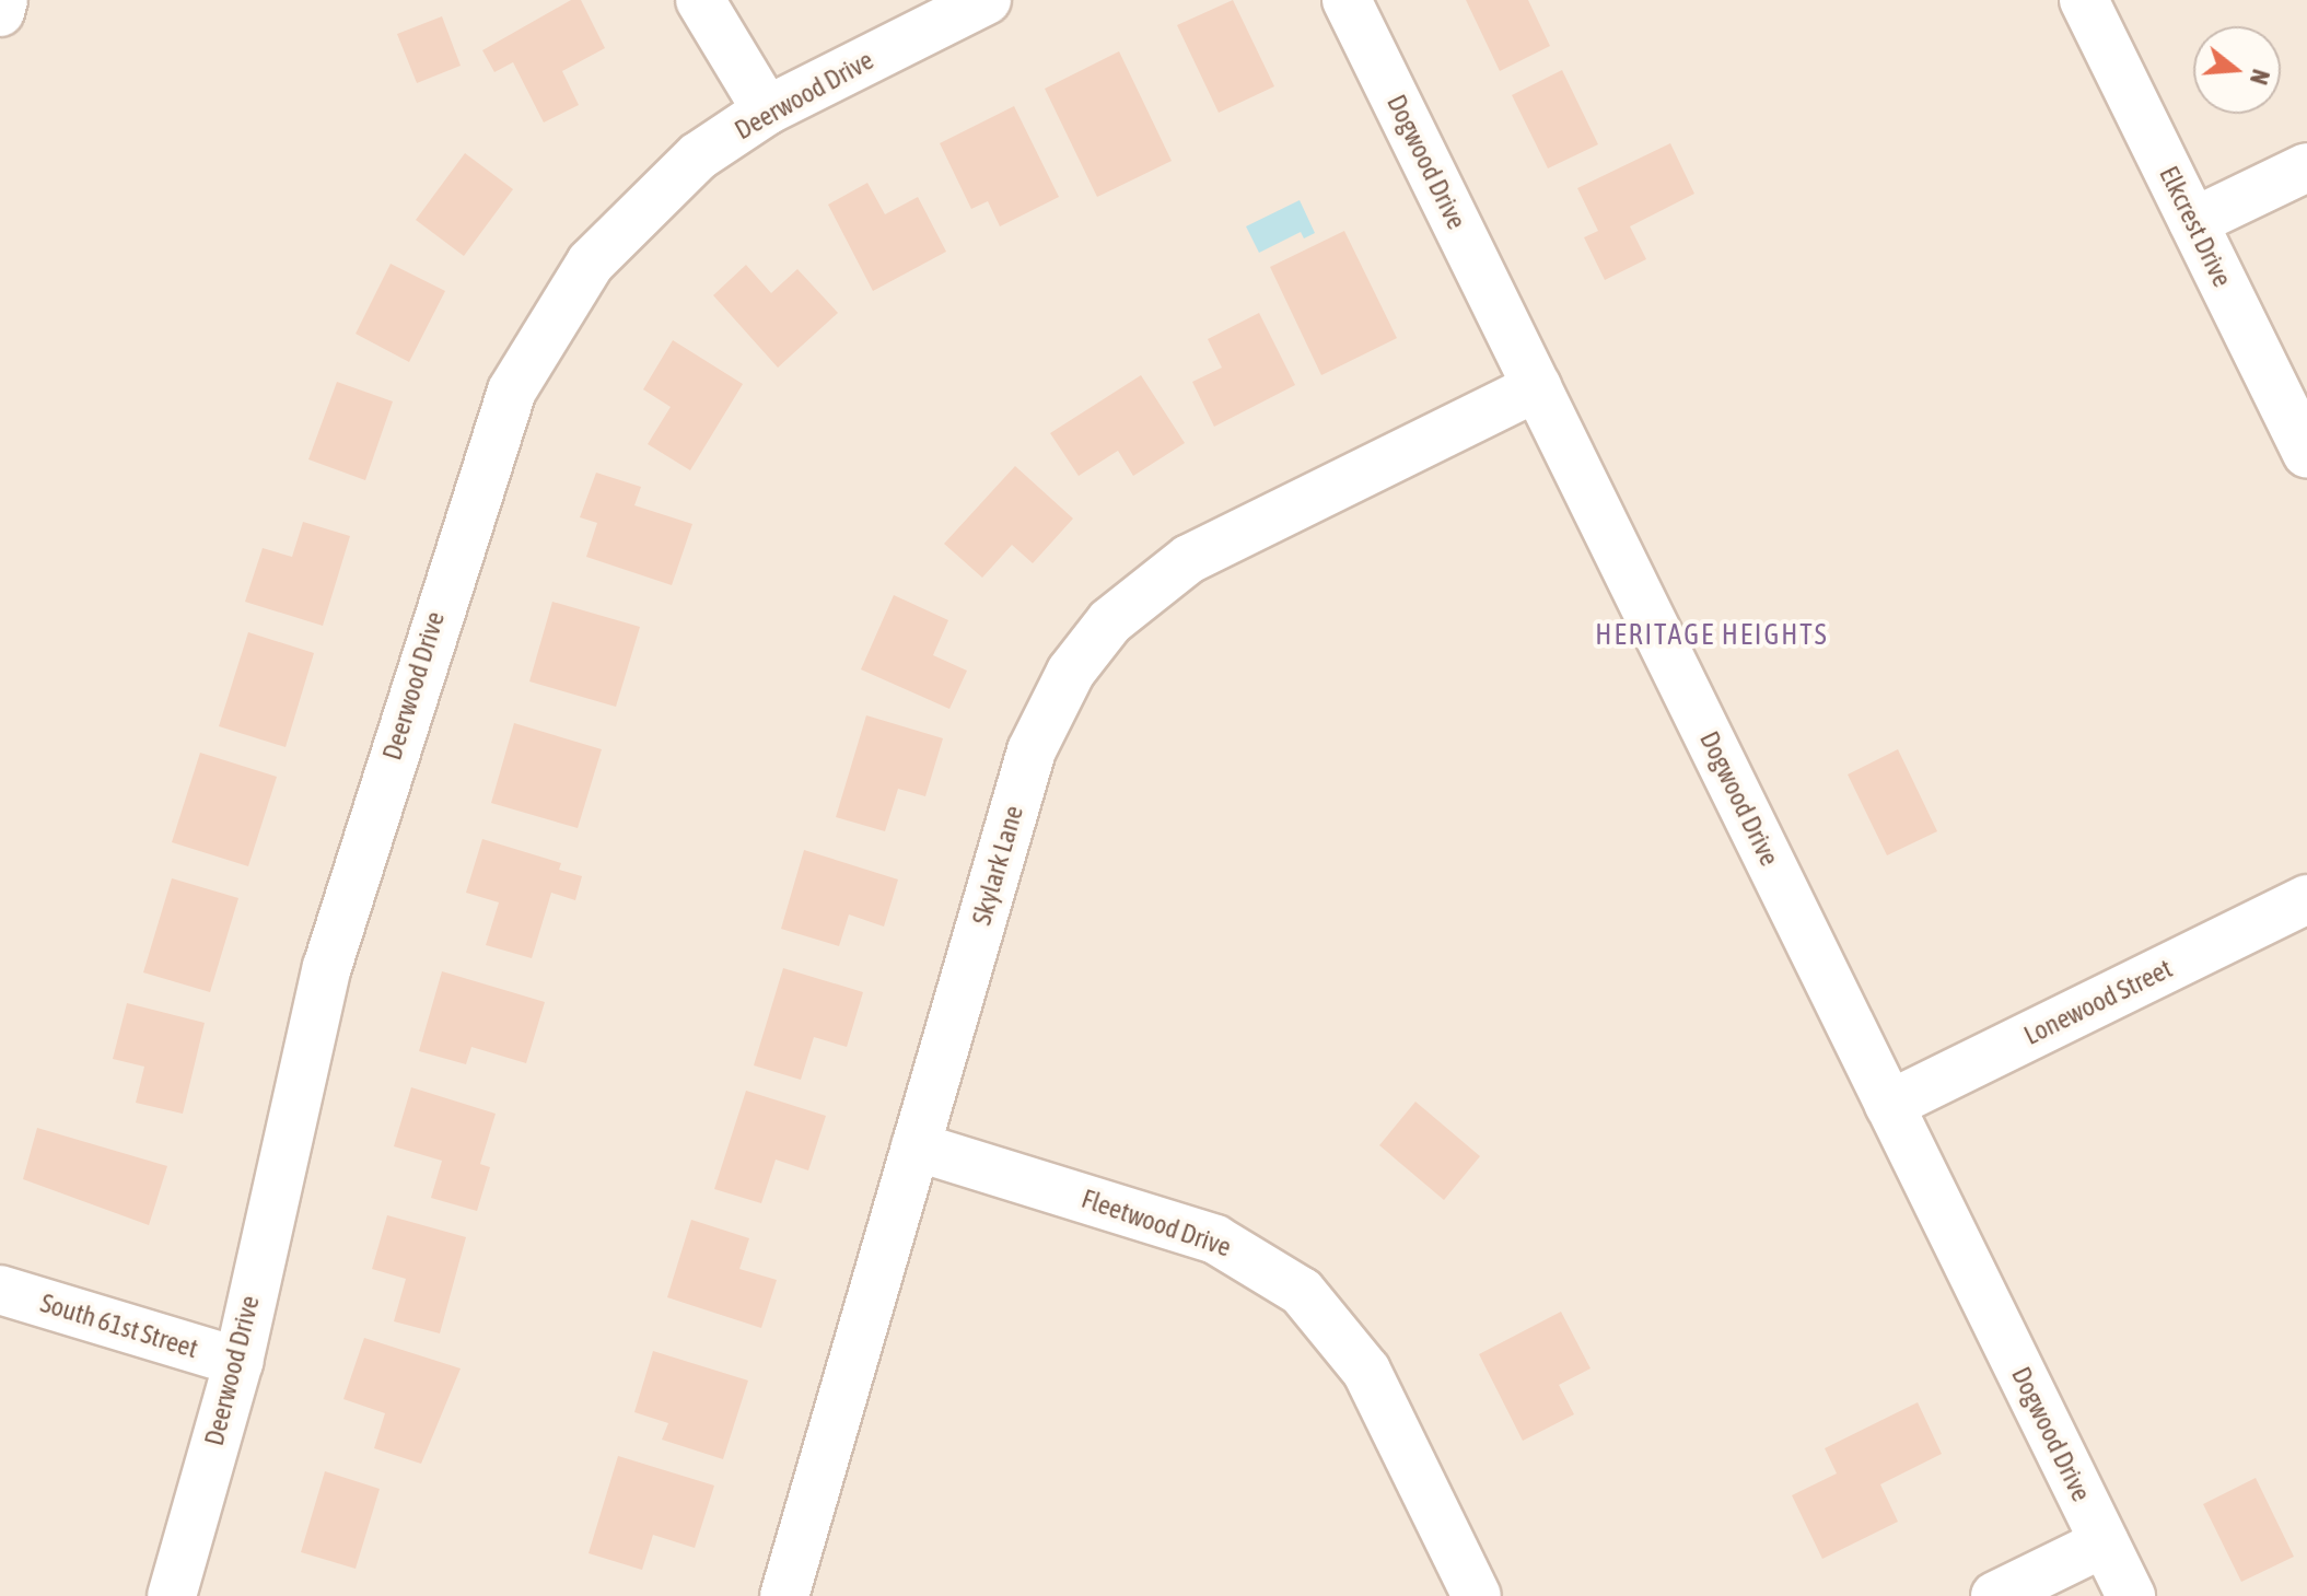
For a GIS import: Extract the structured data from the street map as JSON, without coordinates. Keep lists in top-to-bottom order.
{
  "streets": {
    "street": [
      "Deerwood Drive",
      "Dogwood Drive",
      "Elkcrest Drive",
      "Skylark Lane",
      "Lonewood Street",
      "Fleetwood Drive",
      "South 61st Street"
    ]
  },
  "crossings": [
    ["Deerwood Drive", "South 61st Street"],
    ["Dogwood Drive", "Skylark Lane"],
    ["Dogwood Drive", "Lonewood Street"],
    ["Skylark Lane", "Fleetwood Drive"]
  ],
  "districts": ["HERITAGE HEIGHTS"],
  "north": "right"
}
